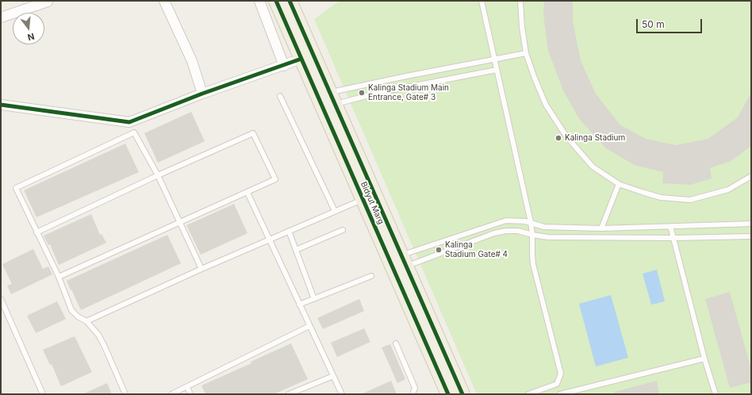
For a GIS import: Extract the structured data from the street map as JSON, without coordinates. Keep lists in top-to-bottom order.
{
  "streets": {
    "main road": ["Bidyut Marg"]
  },
  "places": ["Kalinga Stadium Main Entrance, Gate# 3", "Kalinga Stadium", "Kalinga Stadium Gate# 4"],
  "scale_bar": "50 m",
  "north": "bottom"
}
